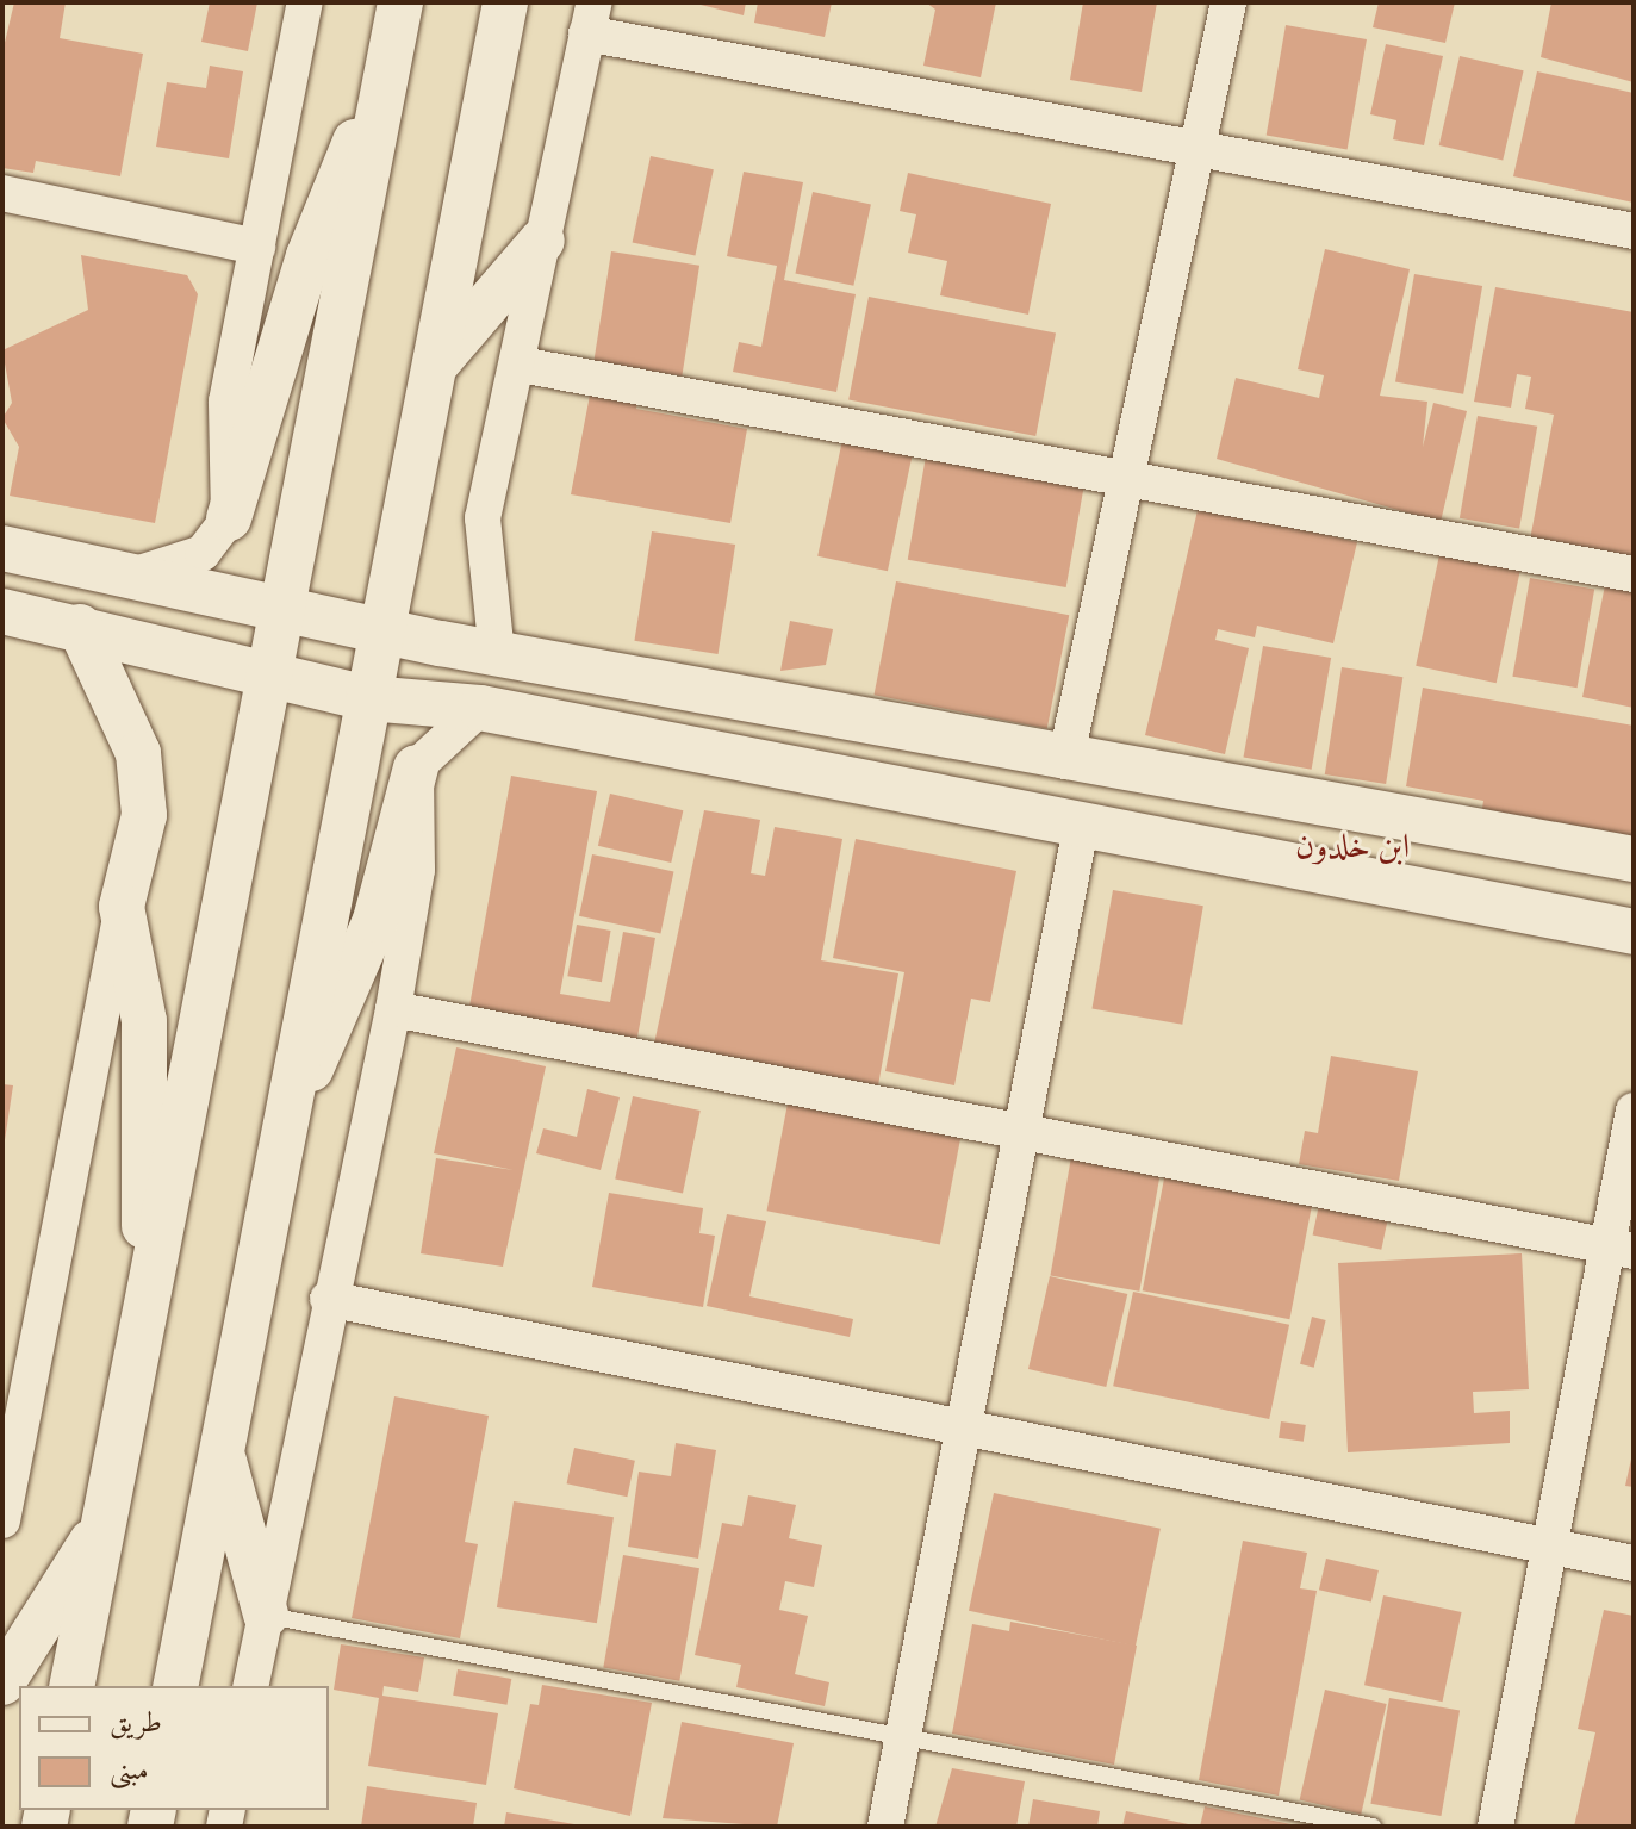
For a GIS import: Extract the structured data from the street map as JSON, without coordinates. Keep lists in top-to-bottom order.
{
  "districts": ["ابن خلدون"],
  "legend": ["طريق", "مبنى"]
}
